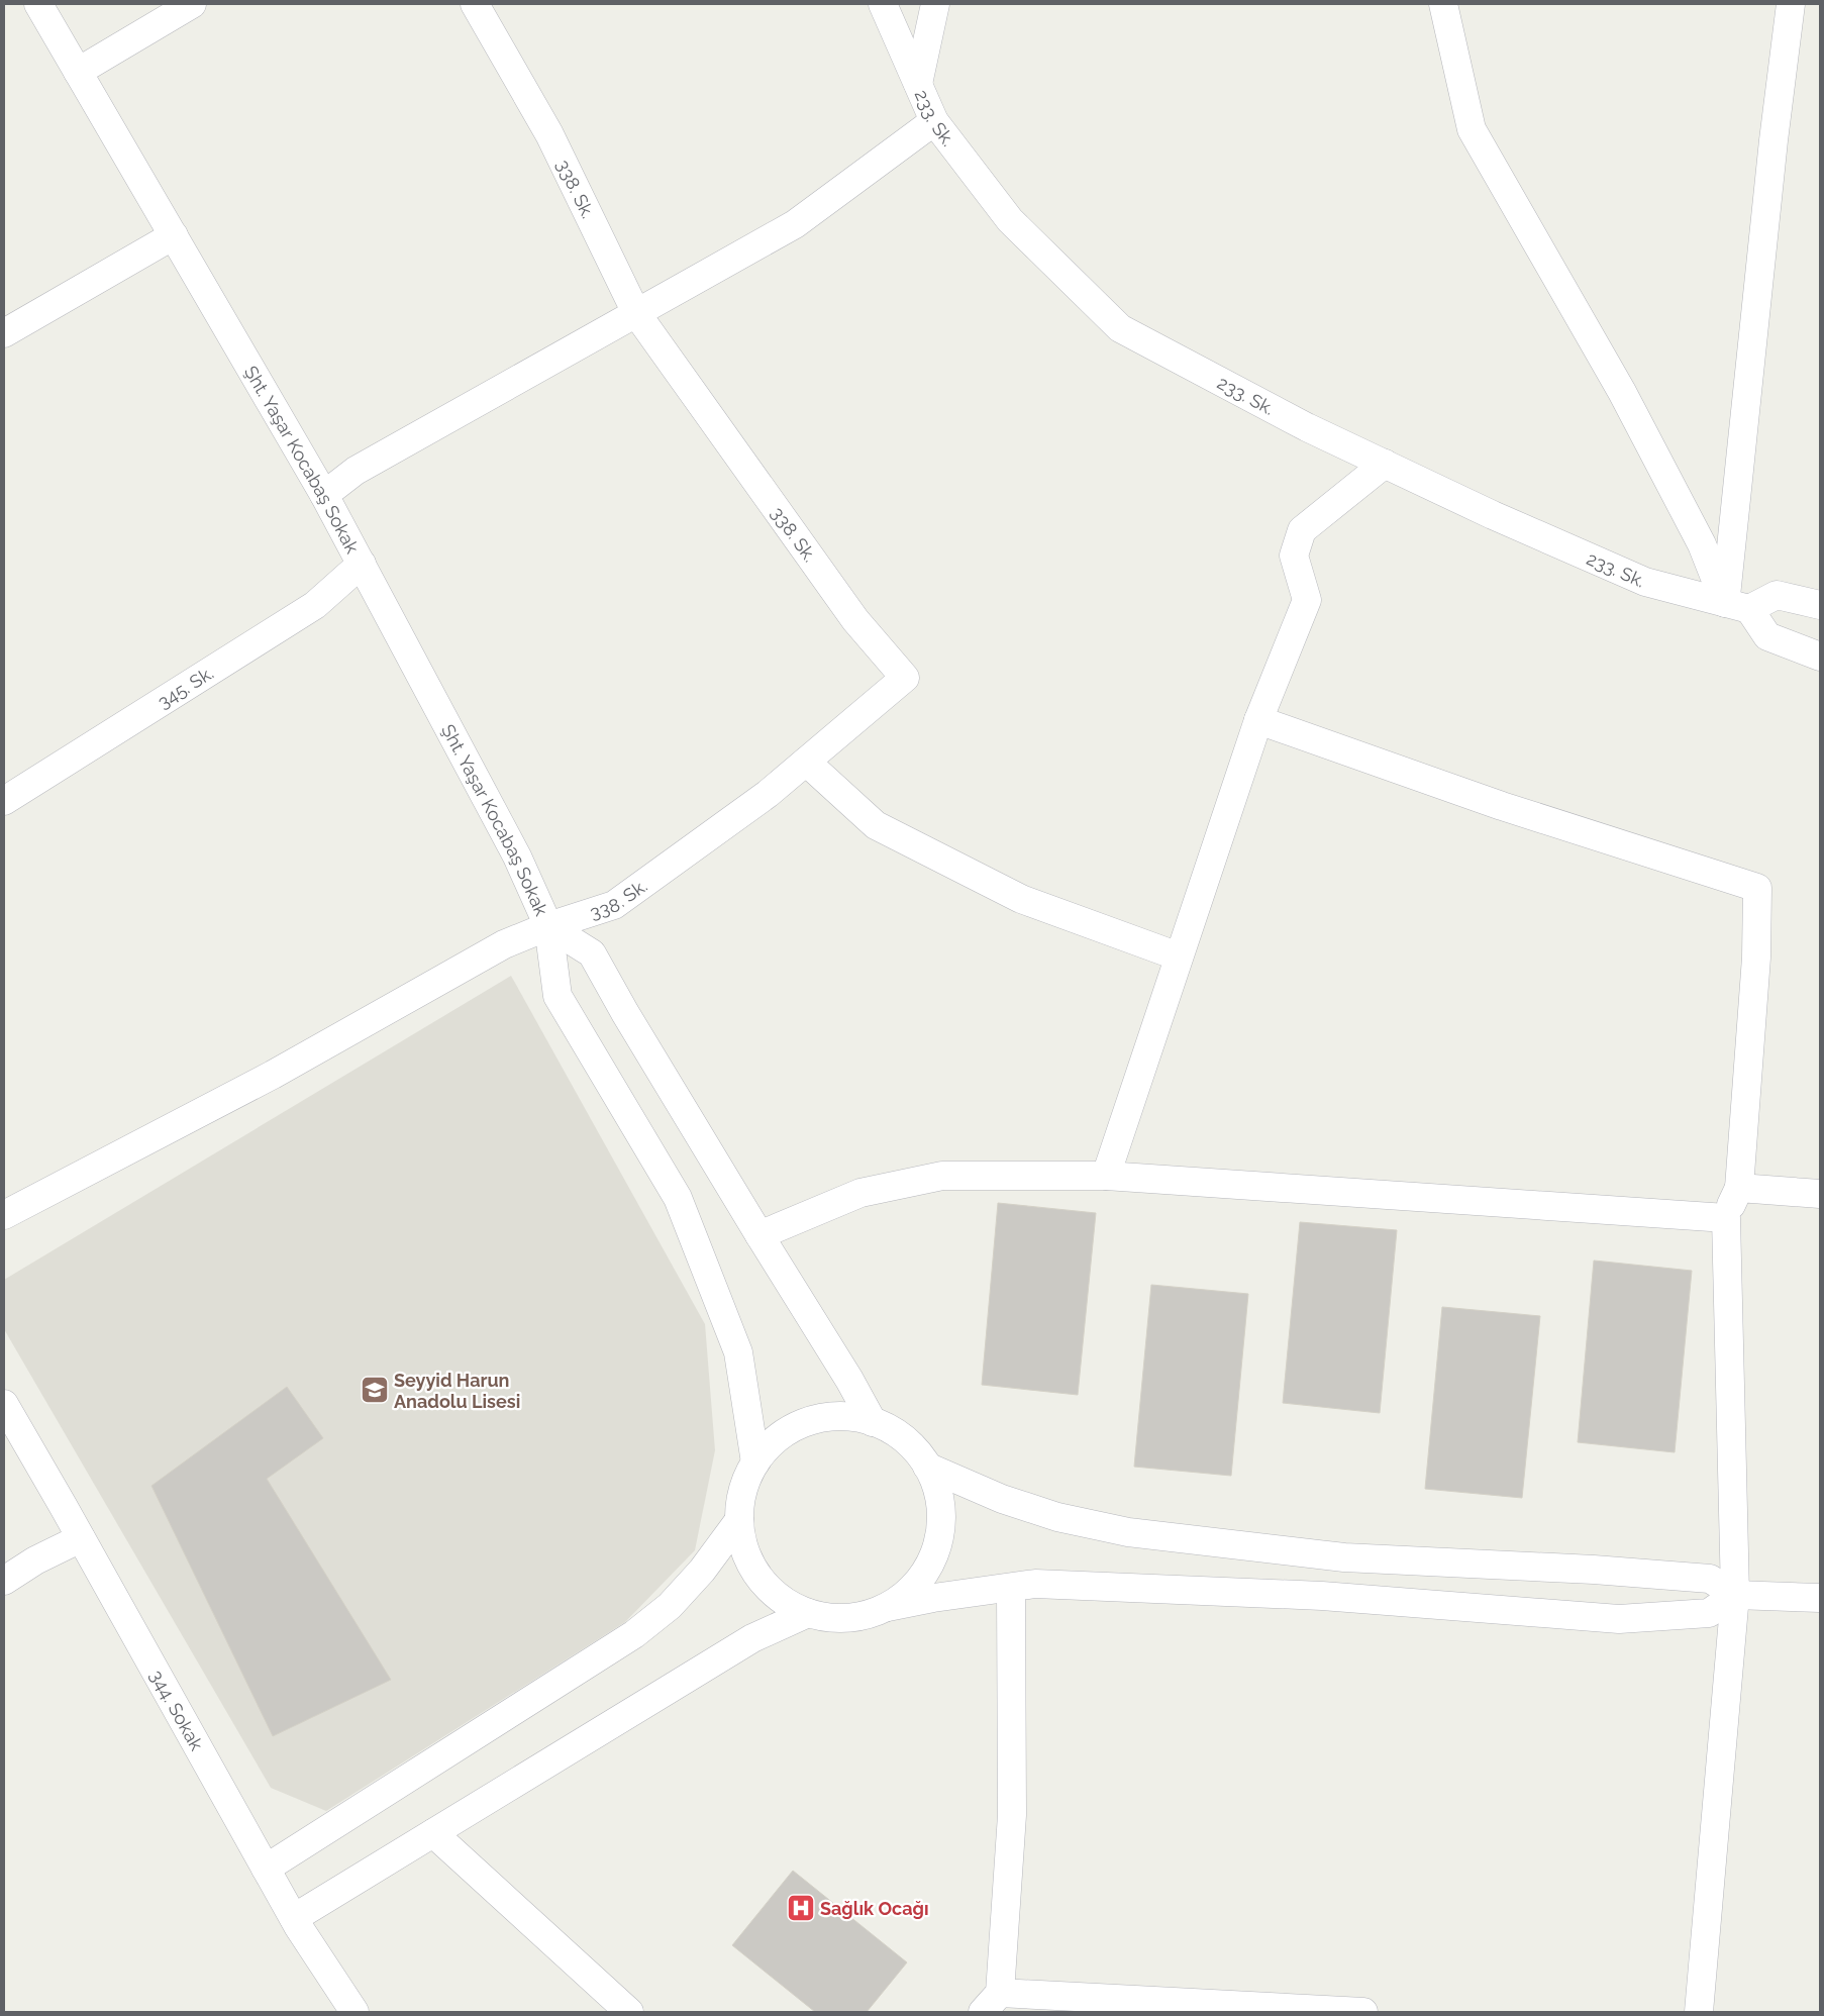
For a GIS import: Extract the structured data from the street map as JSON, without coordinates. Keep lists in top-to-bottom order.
{
  "streets": {
    "street": [
      "233. Sk.",
      "338. Sk.",
      "Şht. Yaşar Kocabaş Sokak",
      "345. Sk.",
      "344. Sokak"
    ]
  },
  "crossings": [
    ["338. Sk.", "Şht. Yaşar Kocabaş Sokak"],
    ["Şht. Yaşar Kocabaş Sokak", "345. Sk."]
  ],
  "places": {
    "school or university": ["Seyyid Harun Anadolu Lisesi"],
    "hospital": ["Sağlık Ocağı"]
  }
}
